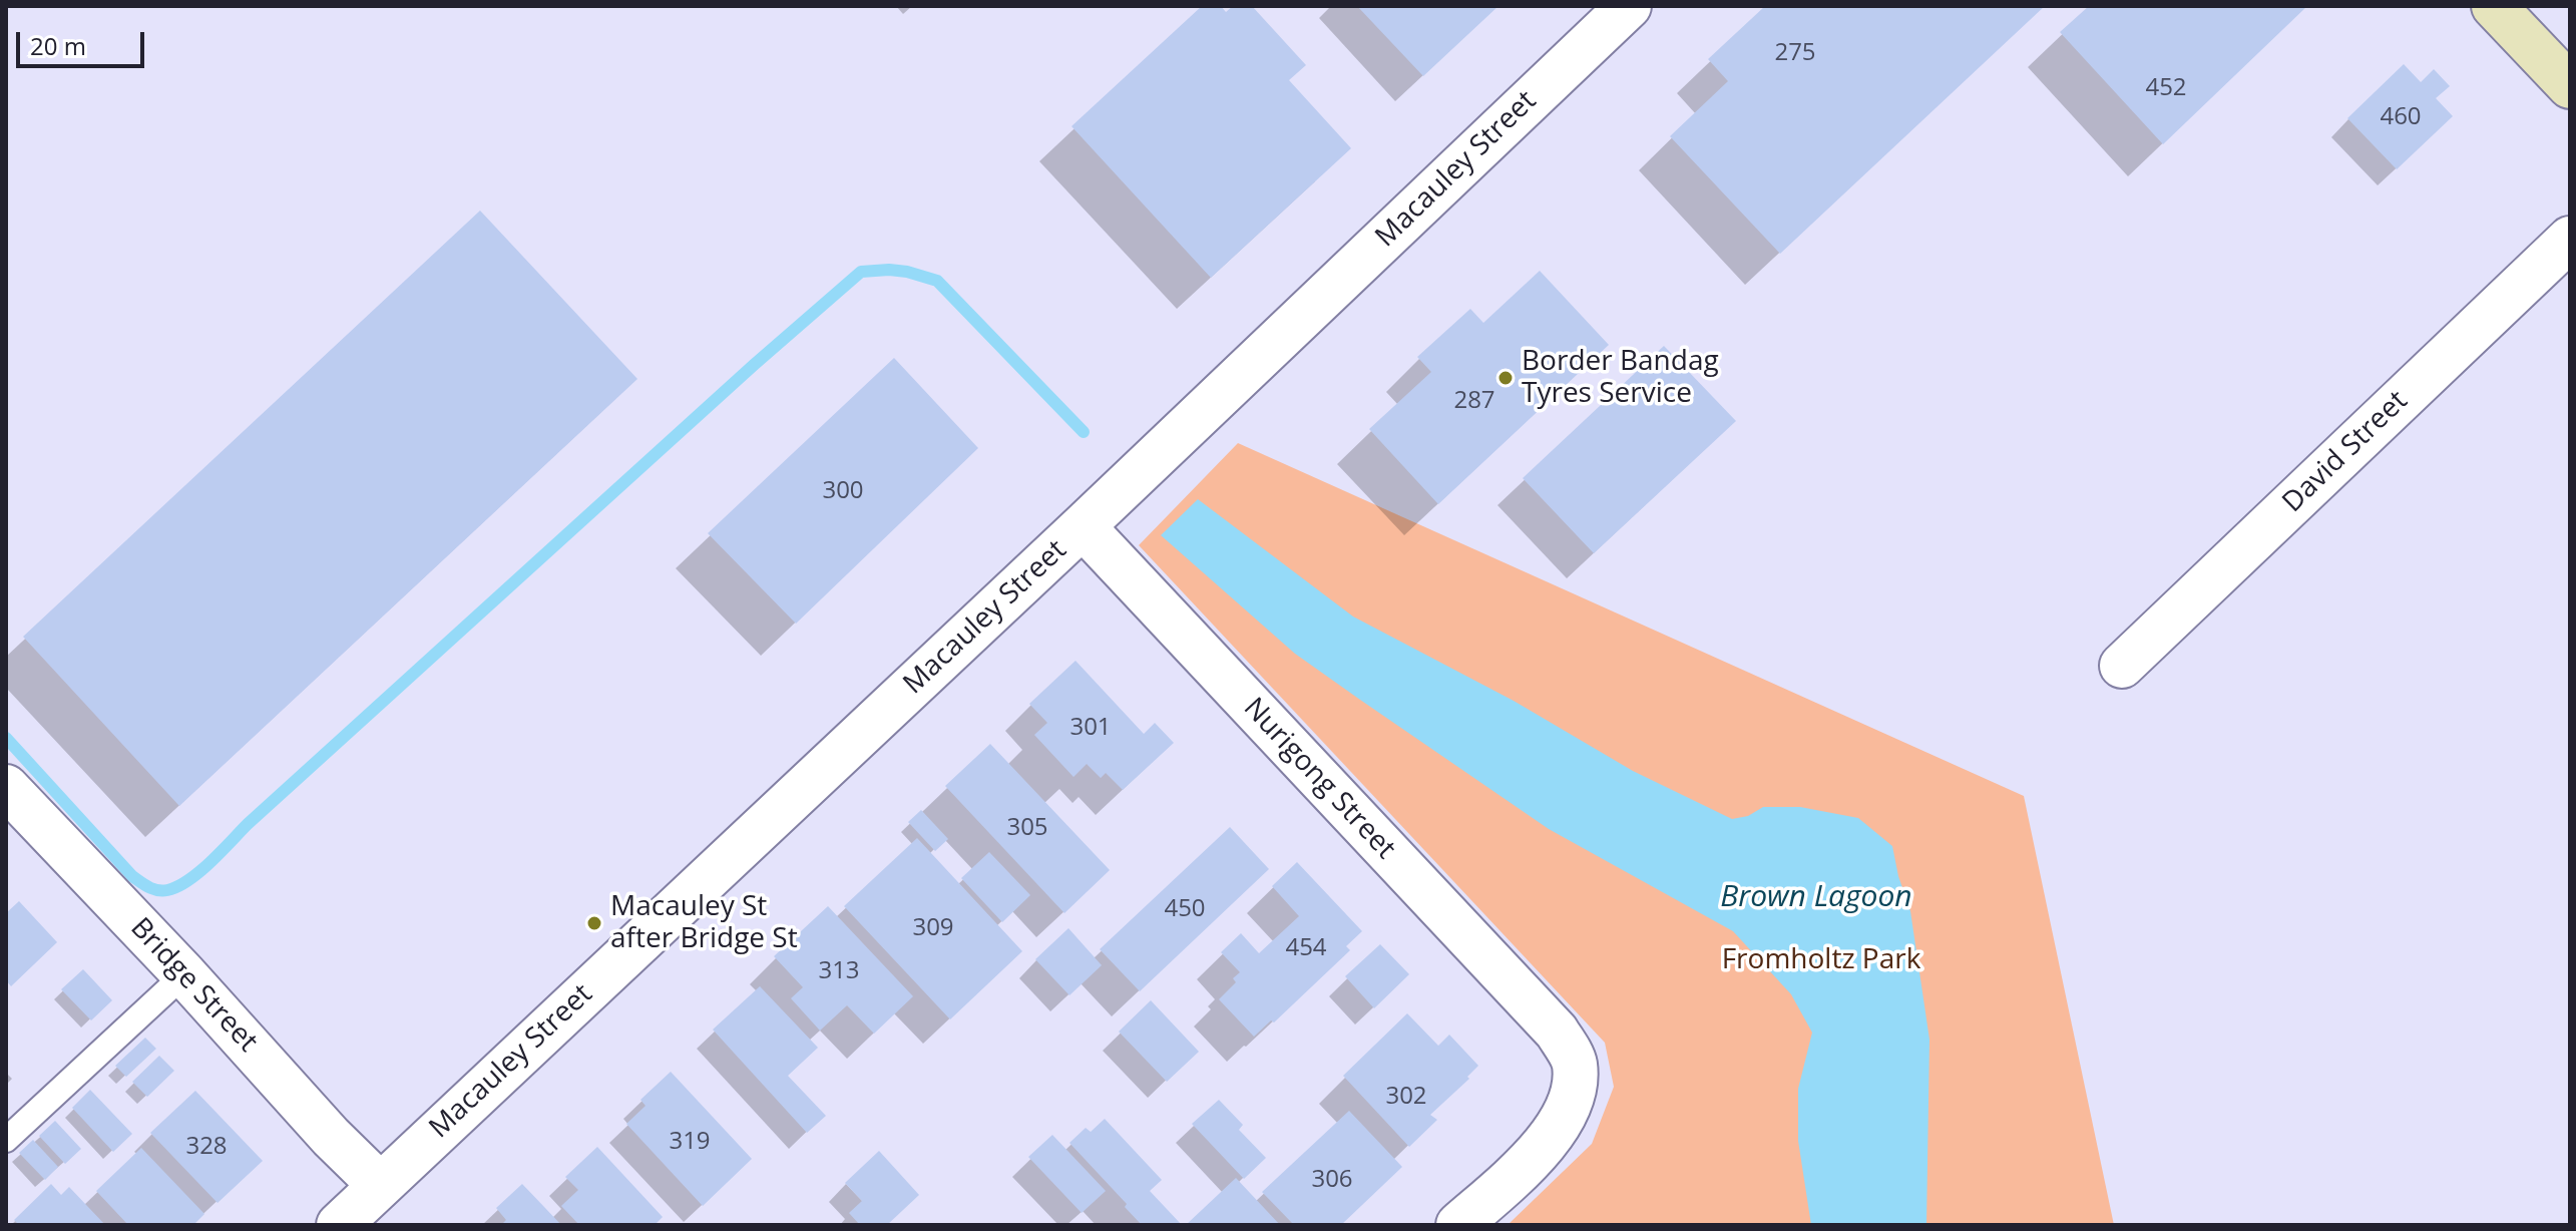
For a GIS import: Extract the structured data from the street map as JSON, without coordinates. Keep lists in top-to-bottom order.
{
  "streets": {
    "street": [
      "Macauley Street",
      "David Street",
      "Nurigong Street",
      "Bridge Street"
    ]
  },
  "crossings": [
    ["Macauley Street", "Nurigong Street"],
    ["Macauley Street", "Bridge Street"]
  ],
  "water": ["Brown Lagoon"],
  "parks": ["Fromholtz Park"],
  "places": ["Border Bandag Tyres Service", "Macauley St after Bridge St"],
  "house_numbers": [
    "275",
    "452",
    "460",
    "287",
    "300",
    "301",
    "305",
    "450",
    "309",
    "454",
    "313",
    "302",
    "319",
    "328",
    "306"
  ],
  "scale_bar": "20 m"
}
